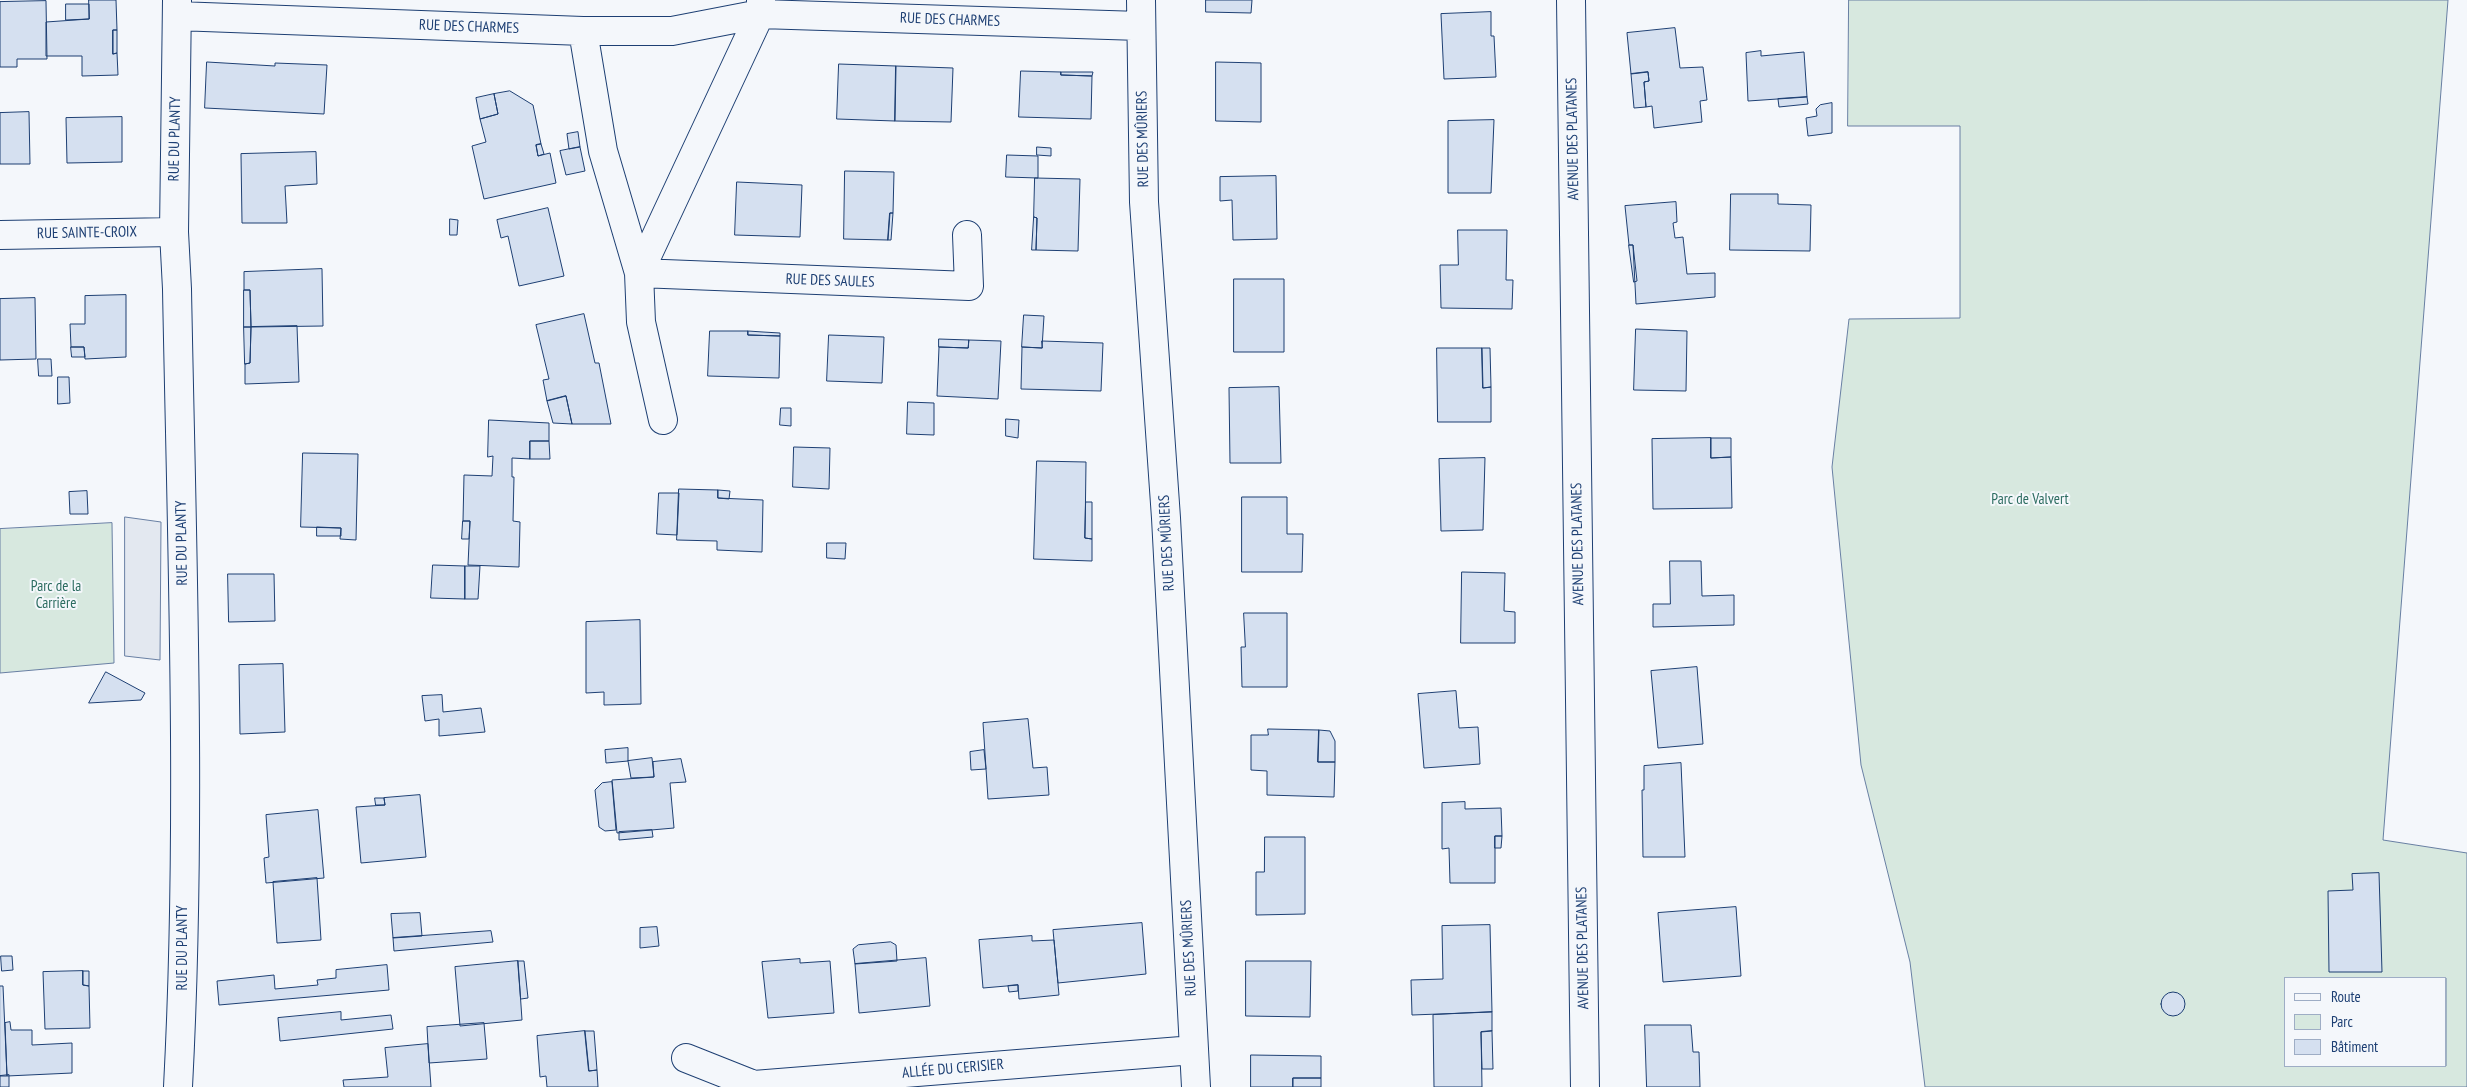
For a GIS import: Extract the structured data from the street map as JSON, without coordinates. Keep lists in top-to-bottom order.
{
  "streets": {
    "street": [
      "RUE DES CHARMES",
      "RUE DU PLANTY",
      "RUE DES MÛRIERS",
      "AVENUE DES PLATANES",
      "RUE SAINTE-CROIX",
      "RUE DES SAULES",
      "ALLÉE DU CERISIER"
    ]
  },
  "crossings": [
    ["RUE DES CHARMES", "RUE DU PLANTY"],
    ["RUE DES CHARMES", "RUE DES MÛRIERS"],
    ["RUE DU PLANTY", "RUE SAINTE-CROIX"],
    ["RUE DES MÛRIERS", "ALLÉE DU CERISIER"]
  ],
  "parks": ["Parc de Valvert", "Parc de la Carrière"],
  "legend": ["Route", "Parc", "Bâtiment"]
}
